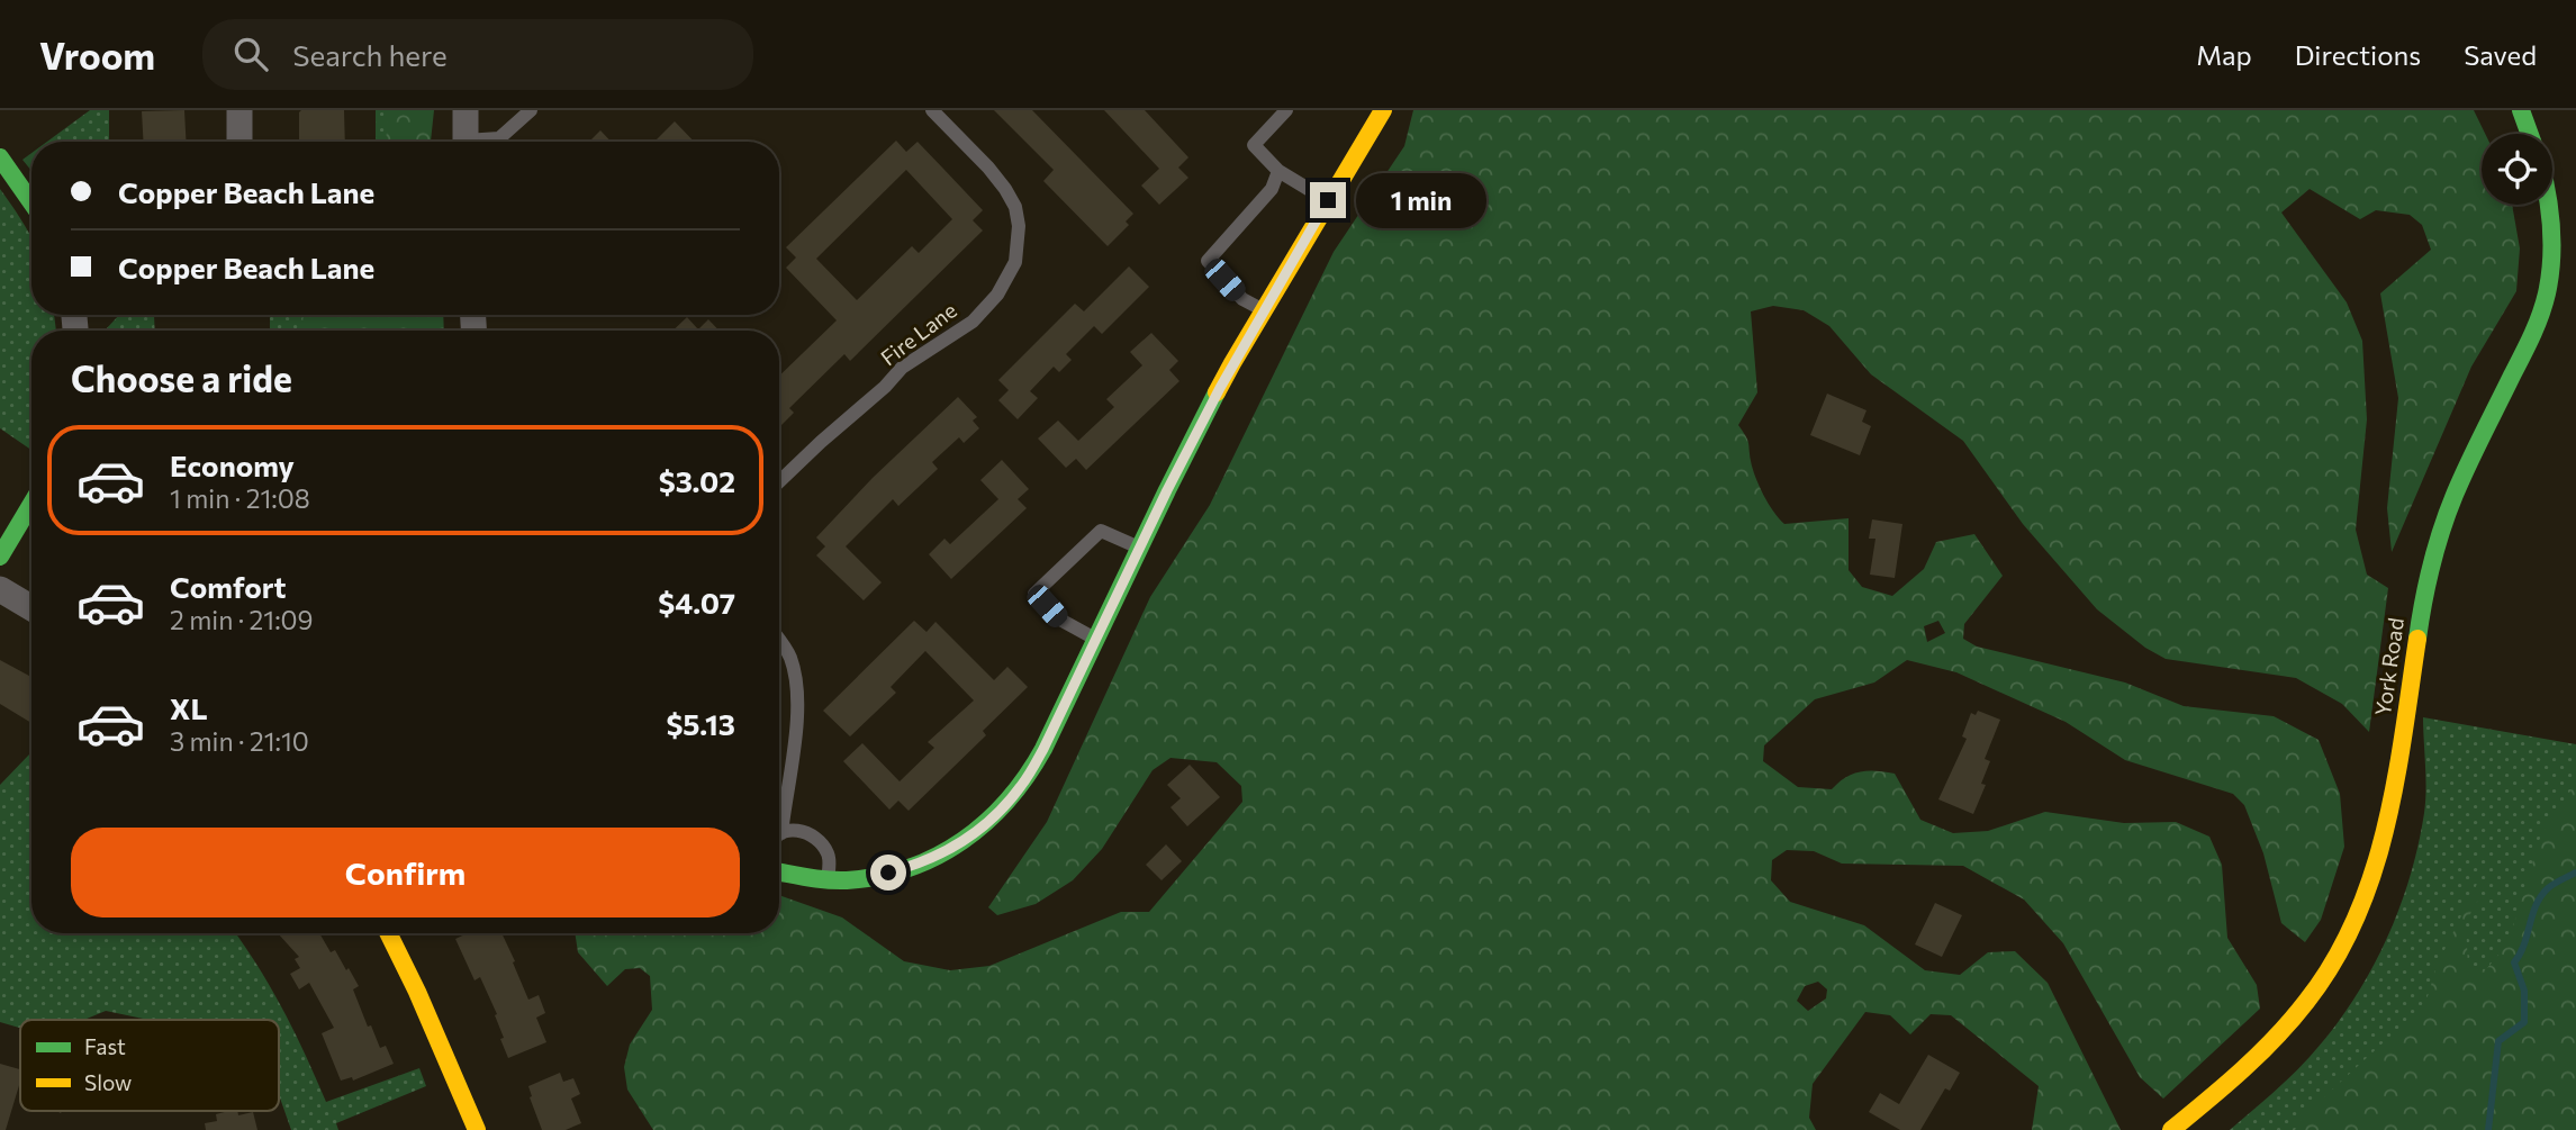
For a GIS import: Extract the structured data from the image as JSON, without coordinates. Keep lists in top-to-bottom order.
{
  "streets": {
    "street": ["York Road"],
    "lane": ["Fire Lane"]
  },
  "legend": ["Fast", "Slow"],
  "page": {
    "header": "Vroom",
    "search": "Search here",
    "nav": ["Map", "Directions", "Saved"],
    "banner": ["Copper Beach Lane", "Copper Beach Lane"],
    "bubble": "1 min",
    "heading": "Choose a ride",
    "list": [
      {
        "name": "Economy",
        "note": "1 min · 21:08",
        "value": "$3.02"
      },
      {
        "name": "Comfort",
        "note": "2 min · 21:09",
        "value": "$4.07"
      },
      {
        "name": "XL",
        "note": "3 min · 21:10",
        "value": "$5.13"
      }
    ],
    "buttons": "Confirm"
  }
}
